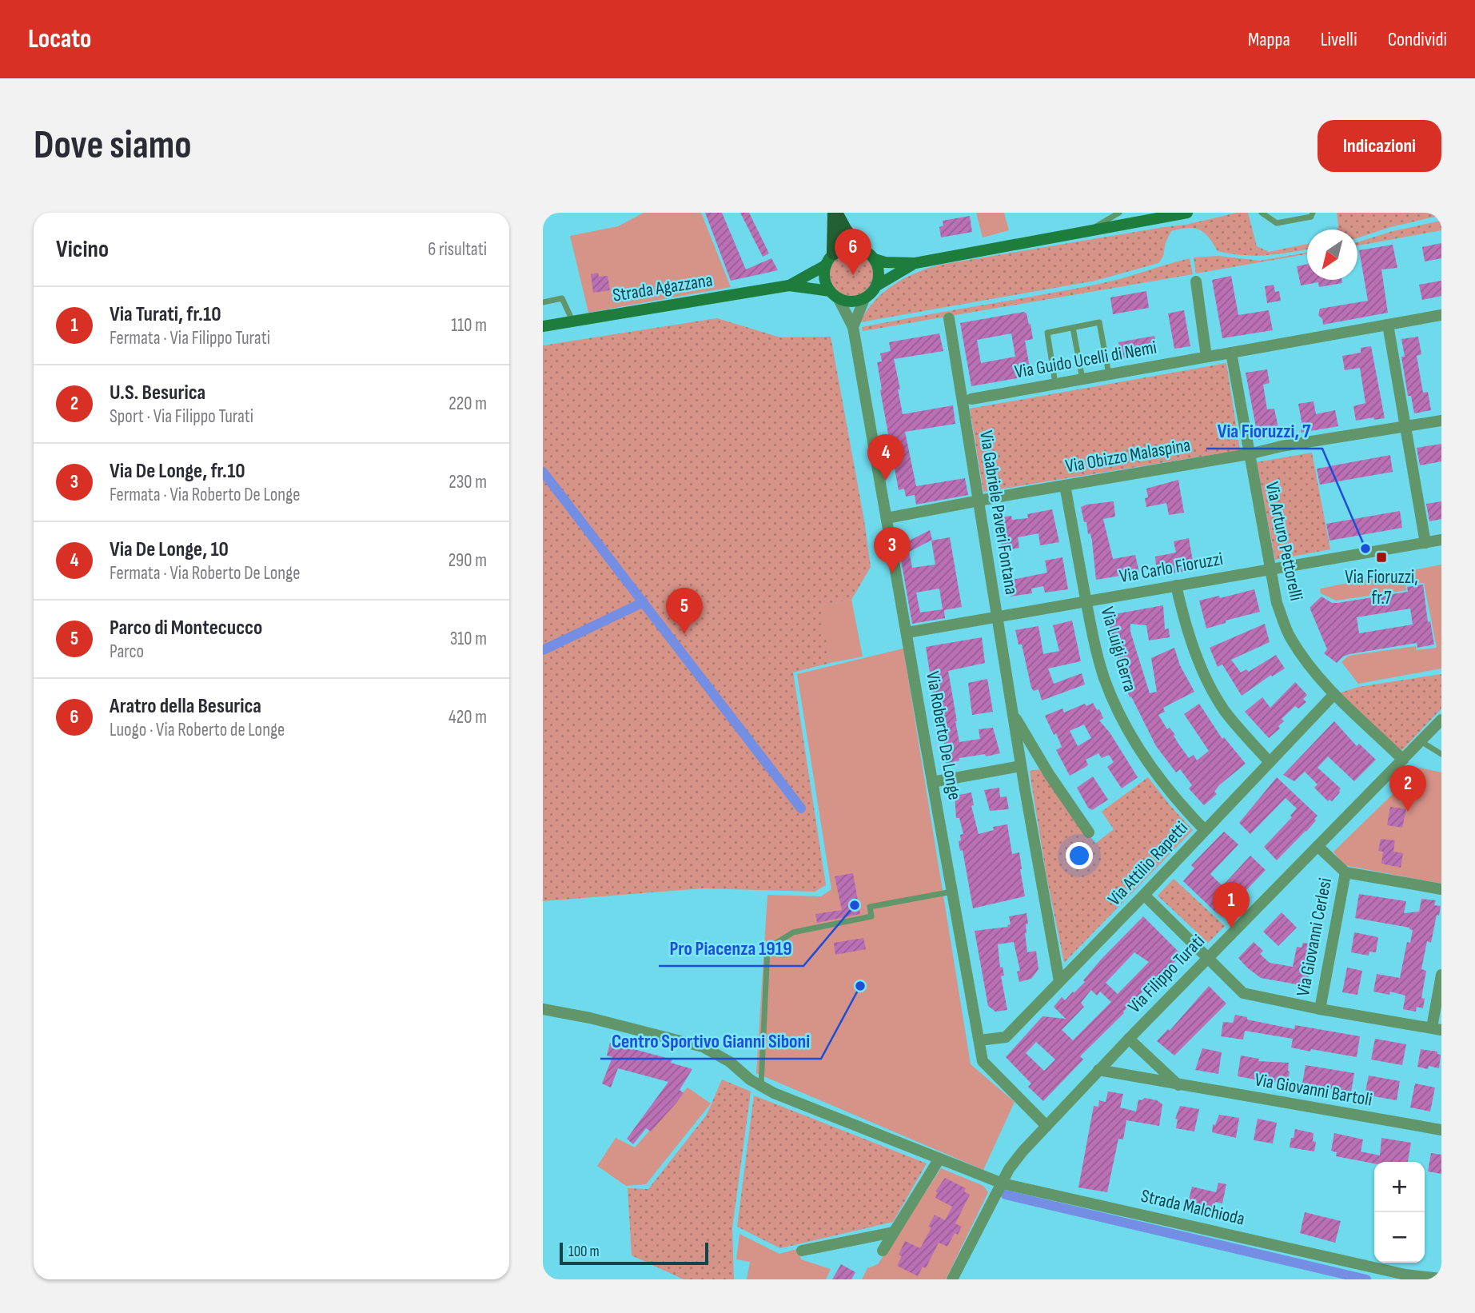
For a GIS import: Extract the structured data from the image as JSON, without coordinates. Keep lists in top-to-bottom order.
{
  "streets": {
    "main road": ["Strada Agazzana"],
    "street": [
      "Via Guido Ucelli di Nemi",
      "Via Obizzo Malaspina",
      "Via Gabriele Paveri Fontana",
      "Via Arturo Pettorelli",
      "Via Carlo Fioruzzi",
      "Via Luigi Gerra",
      "Via Roberto De Longe",
      "Via Attilio Rapetti",
      "Via Giovanni Cerlesi",
      "Via Filippo Turati",
      "Via Giovanni Bartoli",
      "Strada Malchioda"
    ]
  },
  "crossings": [
    ["Via Guido Ucelli di Nemi", "Via Arturo Pettorelli"],
    ["Via Obizzo Malaspina", "Via Gabriele Paveri Fontana"],
    ["Via Obizzo Malaspina", "Via Arturo Pettorelli"],
    ["Via Obizzo Malaspina", "Via Luigi Gerra"],
    ["Via Obizzo Malaspina", "Via Roberto De Longe"],
    ["Via Gabriele Paveri Fontana", "Via Carlo Fioruzzi"],
    ["Via Gabriele Paveri Fontana", "Via Attilio Rapetti"],
    ["Via Arturo Pettorelli", "Via Carlo Fioruzzi"],
    ["Via Arturo Pettorelli", "Via Attilio Rapetti"],
    ["Via Arturo Pettorelli", "Via Filippo Turati"],
    ["Via Carlo Fioruzzi", "Via Luigi Gerra"],
    ["Via Carlo Fioruzzi", "Via Roberto De Longe"],
    ["Via Luigi Gerra", "Via Attilio Rapetti"],
    ["Via Roberto De Longe", "Via Attilio Rapetti"],
    ["Via Roberto De Longe", "Via Filippo Turati"],
    ["Via Giovanni Cerlesi", "Via Filippo Turati"],
    ["Via Filippo Turati", "Via Giovanni Bartoli"],
    ["Via Filippo Turati", "Strada Malchioda"]
  ],
  "places": {
    "other": ["Via Fioruzzi, 7", "Pro Piacenza 1919", "Centro Sportivo Gianni Siboni"],
    "transit": ["Via Fioruzzi, fr.7"]
  },
  "scale_bar": "100 m",
  "north": "bottom left",
  "page": {
    "header": "Locato",
    "nav": ["Mappa", "Livelli", "Condividi"],
    "buttons": "Indicazioni",
    "title": "Dove siamo",
    "heading": ["Vicino", "6 risultati"],
    "pins": [
      "6",
      "4",
      "3",
      "5",
      "2",
      "1"
    ],
    "list": [
      {
        "mark": "1",
        "name": "Via Turati, fr.10",
        "note": "Fermata · Via Filippo Turati",
        "value": "110 m"
      },
      {
        "mark": "2",
        "name": "U.S. Besurica",
        "note": "Sport · Via Filippo Turati",
        "value": "220 m"
      },
      {
        "mark": "3",
        "name": "Via De Longe, fr.10",
        "note": "Fermata · Via Roberto De Longe",
        "value": "230 m"
      },
      {
        "mark": "4",
        "name": "Via De Longe, 10",
        "note": "Fermata · Via Roberto De Longe",
        "value": "290 m"
      },
      {
        "mark": "5",
        "name": "Parco di Montecucco",
        "note": "Parco",
        "value": "310 m"
      },
      {
        "mark": "6",
        "name": "Aratro della Besurica",
        "note": "Luogo · Via Roberto de Longe",
        "value": "420 m"
      }
    ],
    "map_buttons": ["+", "−"],
    "scale": "100 m"
  }
}
